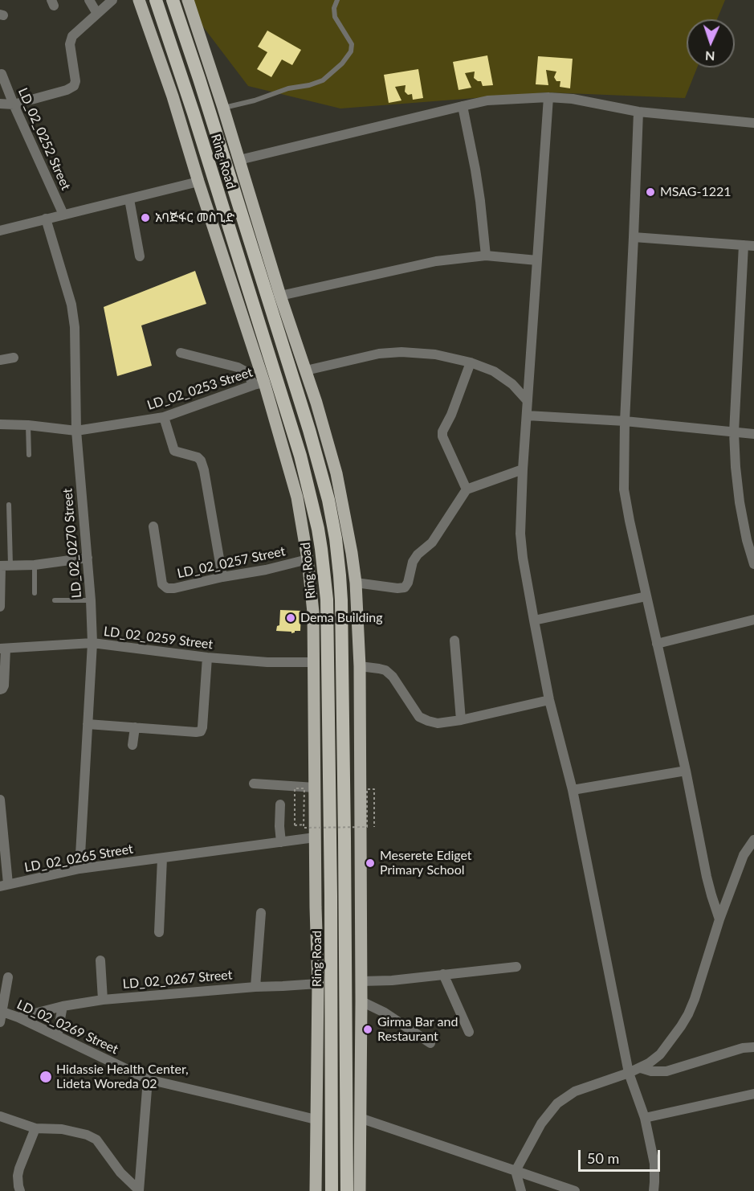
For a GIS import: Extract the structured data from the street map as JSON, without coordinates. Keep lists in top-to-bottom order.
{
  "streets": {
    "highway": ["Ring Road"],
    "street": [
      "LD_02_0252 Street",
      "LD_02_0253 Street",
      "LD_02_0270 Street",
      "LD_02_0257 Street",
      "LD_02_0259 Street",
      "LD_02_0265 Street",
      "LD_02_0267 Street",
      "LD_02_0269 Street"
    ]
  },
  "crossings": [
    ["LD_02_0253 Street", "LD_02_0270 Street"],
    ["LD_02_0270 Street", "LD_02_0259 Street"],
    ["LD_02_0270 Street", "LD_02_0265 Street"],
    ["LD_02_0267 Street", "LD_02_0269 Street"]
  ],
  "places": [
    "MSAG-1221",
    "አባጅፋር መስጊድ",
    "Dema Building",
    "Meserete Ediget Primary School",
    "Girma Bar and Restaurant",
    "Hidassie Health Center, Lideta Woreda 02"
  ],
  "scale_bar": "50 m",
  "north": "bottom"
}
